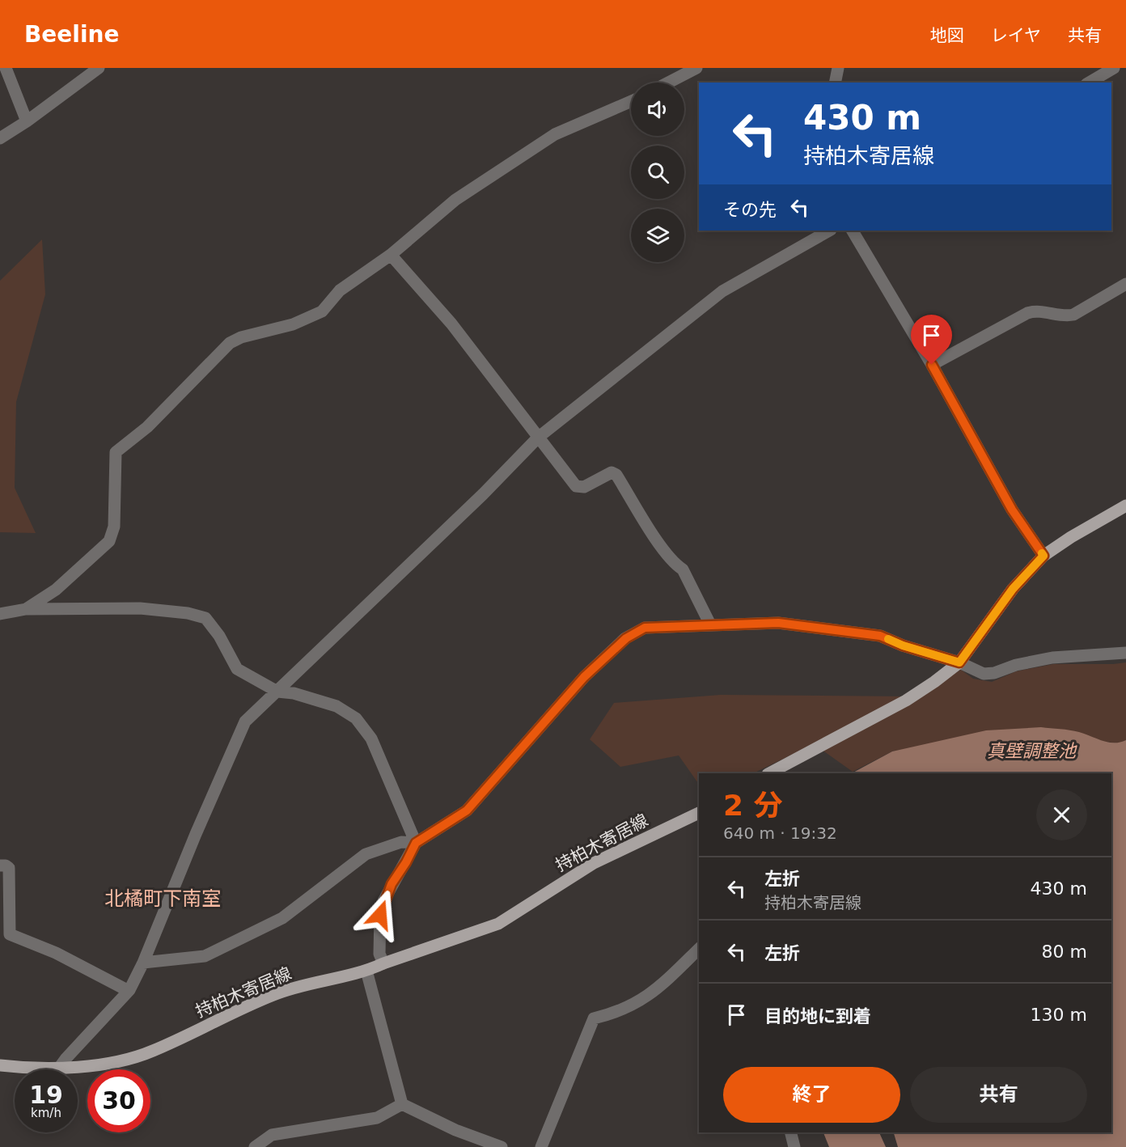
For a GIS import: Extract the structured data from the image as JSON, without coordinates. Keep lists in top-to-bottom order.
{
  "streets": {
    "main road": ["持柏木寄居線"]
  },
  "districts": ["北橘町下南室"],
  "water": ["真壁調整池"],
  "page": {
    "header": "Beeline",
    "nav": ["地図", "レイヤ", "共有"],
    "turn": ["430 m", "持柏木寄居線"],
    "then": "その先",
    "heading": ["2 分", "640 m · 19:32"],
    "list": [
      {
        "name": "左折",
        "note": "持柏木寄居線",
        "value": "430 m"
      },
      {
        "name": "左折",
        "value": "80 m"
      },
      {
        "name": "目的地に到着",
        "value": "130 m"
      }
    ],
    "buttons": ["終了", "共有"],
    "speed": "19 km/h",
    "limit": "30"
  }
}
